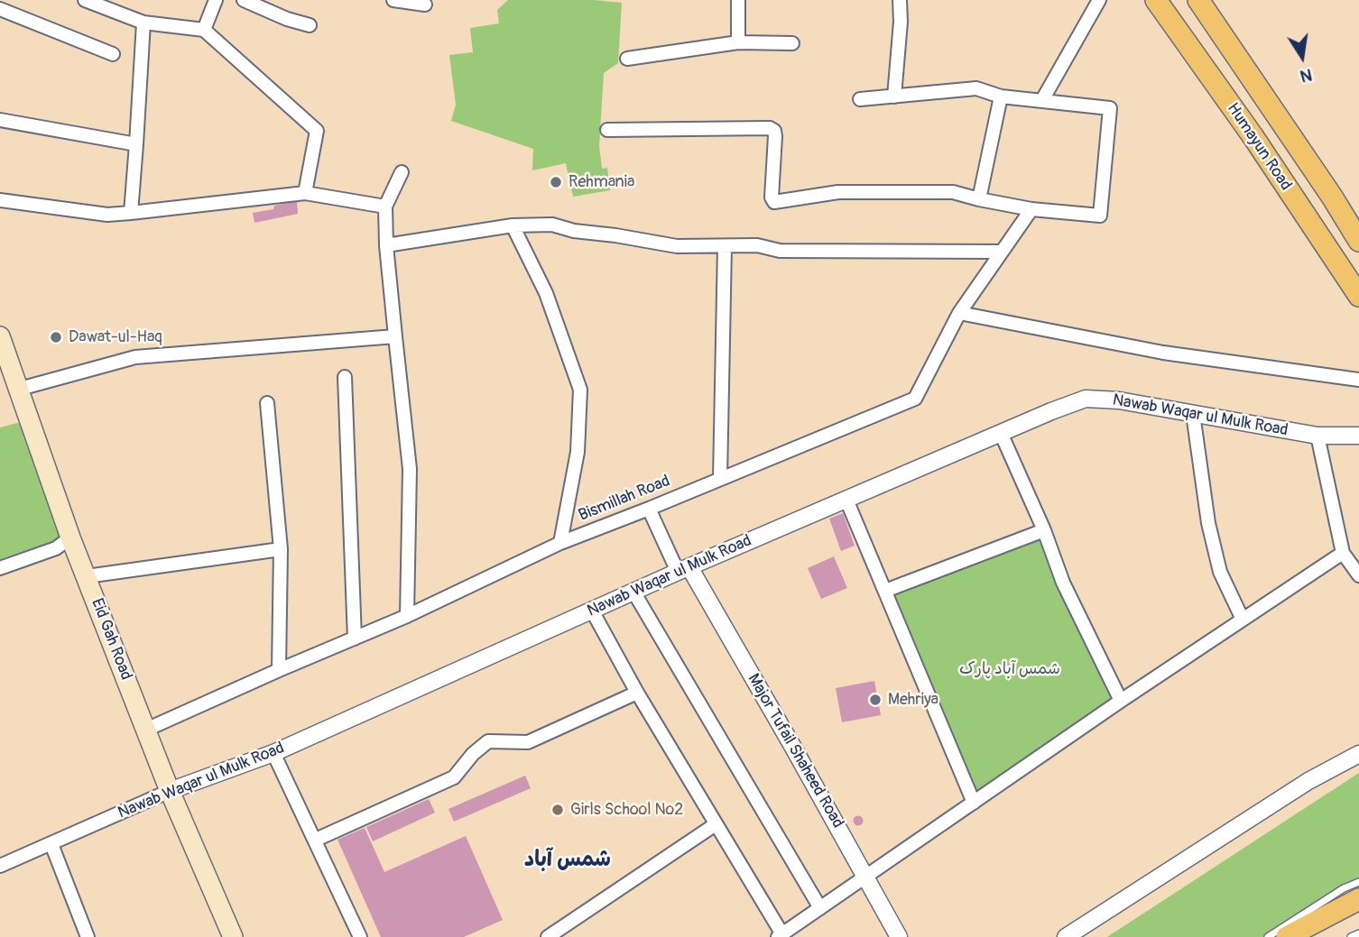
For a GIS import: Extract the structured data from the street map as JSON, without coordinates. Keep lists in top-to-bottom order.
{
  "streets": {
    "main road": ["Humayun Road", "Eid Gah Road"],
    "street": ["Nawab Waqar ul Mulk Road", "Bismillah Road", "Major Tufail Shaheed Road"]
  },
  "crossings": [
    ["Nawab Waqar ul Mulk Road", "Eid Gah Road"],
    ["Nawab Waqar ul Mulk Road", "Major Tufail Shaheed Road"],
    ["Bismillah Road", "Eid Gah Road"]
  ],
  "districts": ["شمس آباد"],
  "parks": ["شمس آباد پارک"],
  "places": [
    "Rehmania",
    "Dawat-ul-Haq",
    "Mehriya",
    "Girls School No2"
  ],
  "north": "bottom"
}
